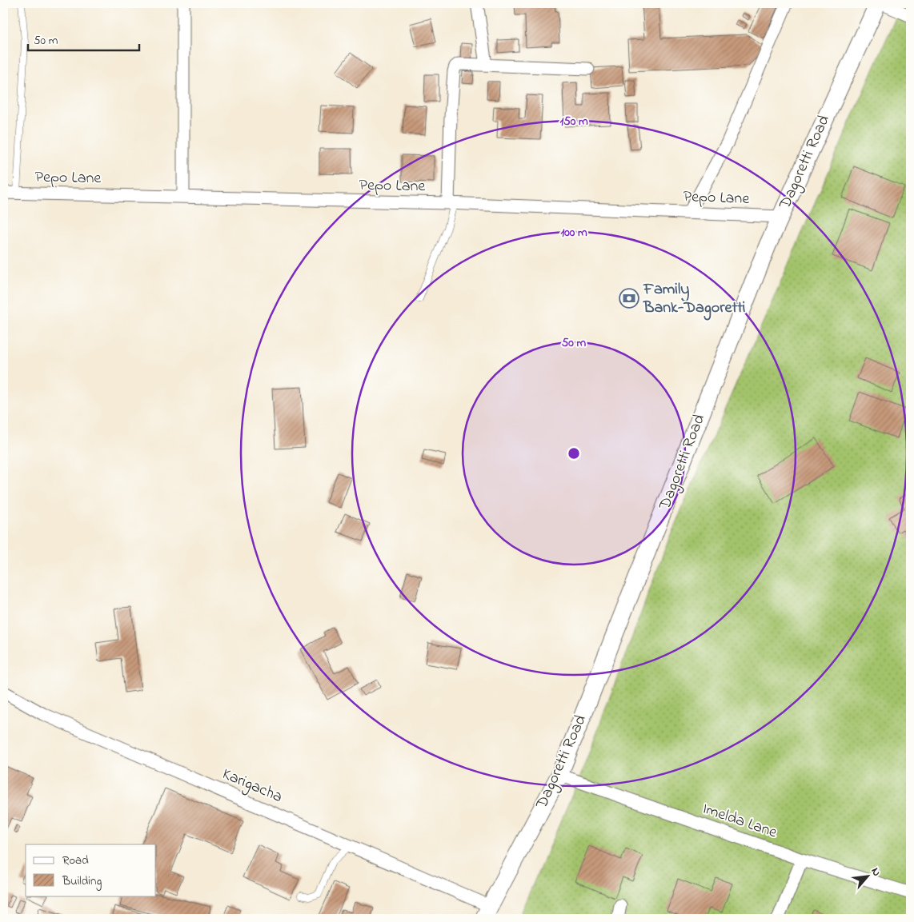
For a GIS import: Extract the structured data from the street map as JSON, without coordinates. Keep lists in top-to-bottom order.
{
  "streets": {
    "main road": ["Dagoretti Road"],
    "street": ["Pepo Lane", "Karigacha", "Imelda Lane"]
  },
  "crossings": [
    ["Dagoretti Road", "Pepo Lane"],
    ["Dagoretti Road", "Karigacha"],
    ["Dagoretti Road", "Imelda Lane"]
  ],
  "places": {
    "bank": ["Family Bank-Dagoretti"]
  },
  "legend": ["Road", "Building"],
  "scale_bar": "50 m",
  "north": "top right",
  "rings": ["150 m", "100 m", "50 m"]
}
